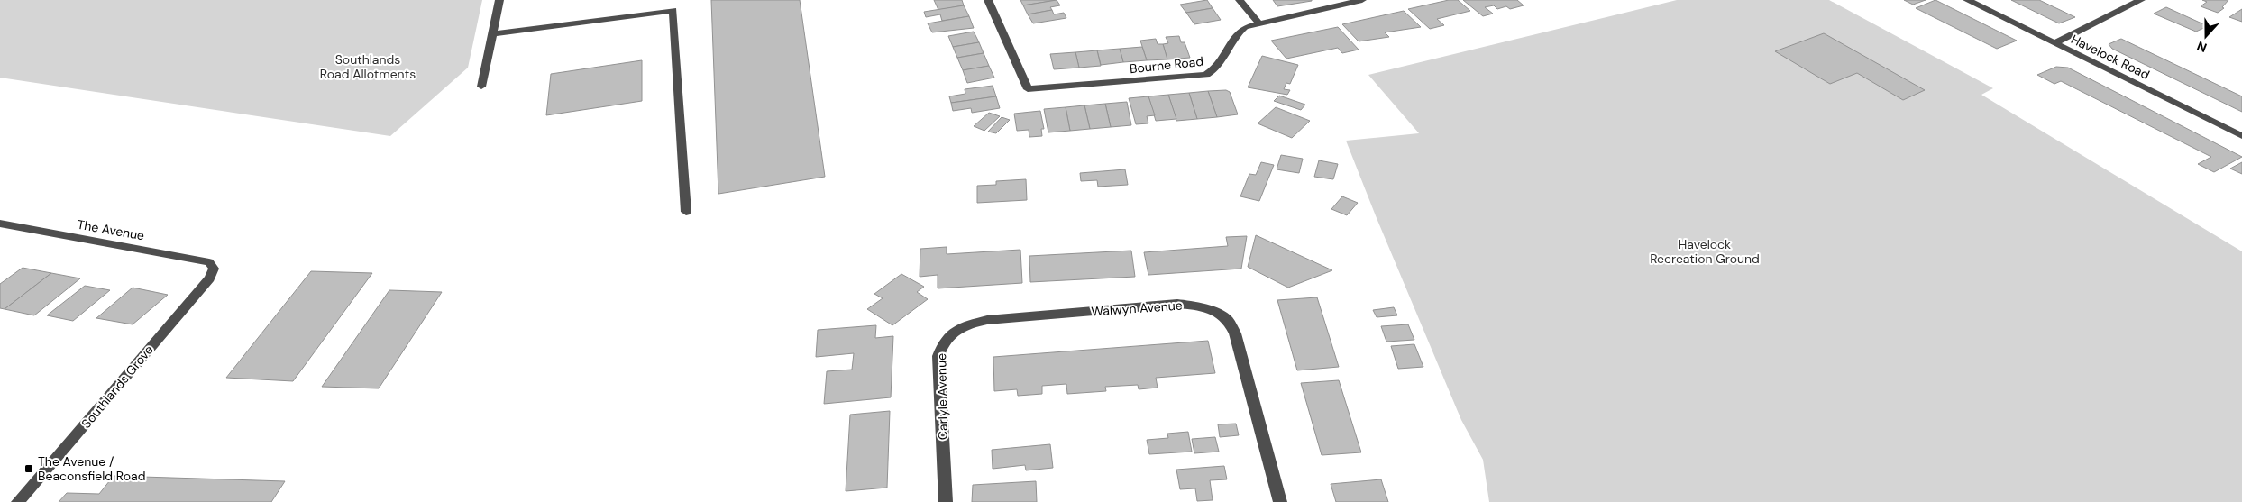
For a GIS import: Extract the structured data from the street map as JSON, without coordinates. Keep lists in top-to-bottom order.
{
  "streets": {
    "street": [
      "Havelock Road",
      "Bourne Road",
      "The Avenue",
      "Walwyn Avenue",
      "Southlands Grove",
      "Carlyle Avenue"
    ]
  },
  "crossings": [
    ["The Avenue", "Southlands Grove"],
    ["Walwyn Avenue", "Carlyle Avenue"]
  ],
  "parks": ["Southlands Road Allotments", "Havelock Recreation Ground"],
  "places": {
    "transit": ["The Avenue / Beaconsfield Road"]
  },
  "north": "bottom"
}
